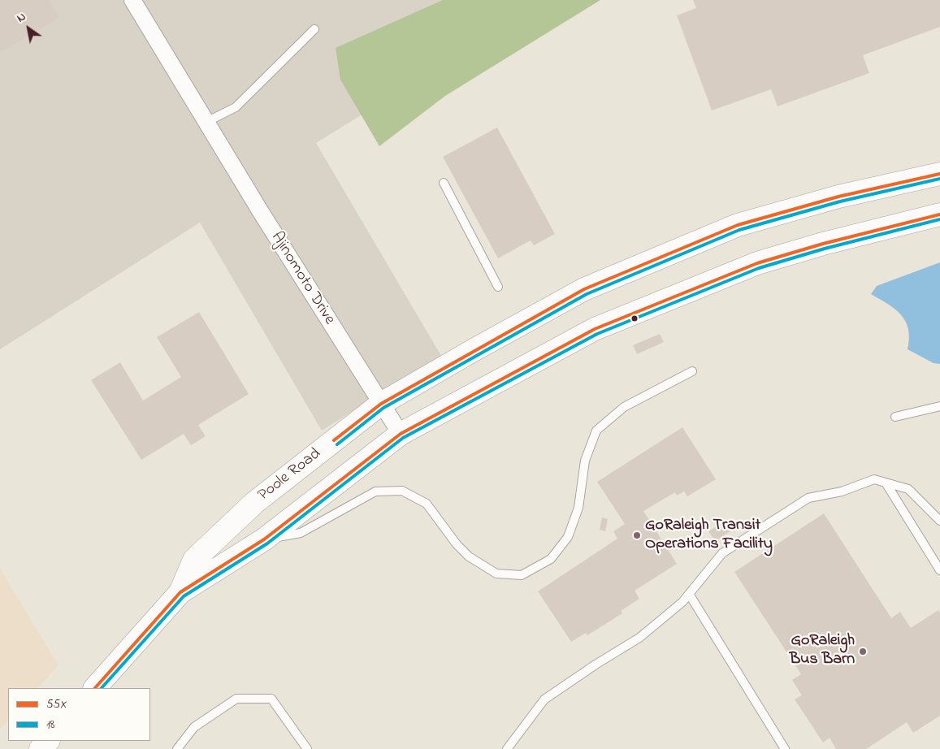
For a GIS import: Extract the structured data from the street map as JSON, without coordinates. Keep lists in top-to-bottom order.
{
  "streets": {
    "main road": ["Poole Road"],
    "street": ["Ajinomoto Drive"]
  },
  "crossings": [
    ["Ajinomoto Drive", "Poole Road"]
  ],
  "places": ["GoRaleigh Transit Operations Facility", "GoRaleigh Bus Barn"],
  "lines": ["transit line 55X", "transit line 18"],
  "legend": ["55X", "18"],
  "north": "top left"
}
